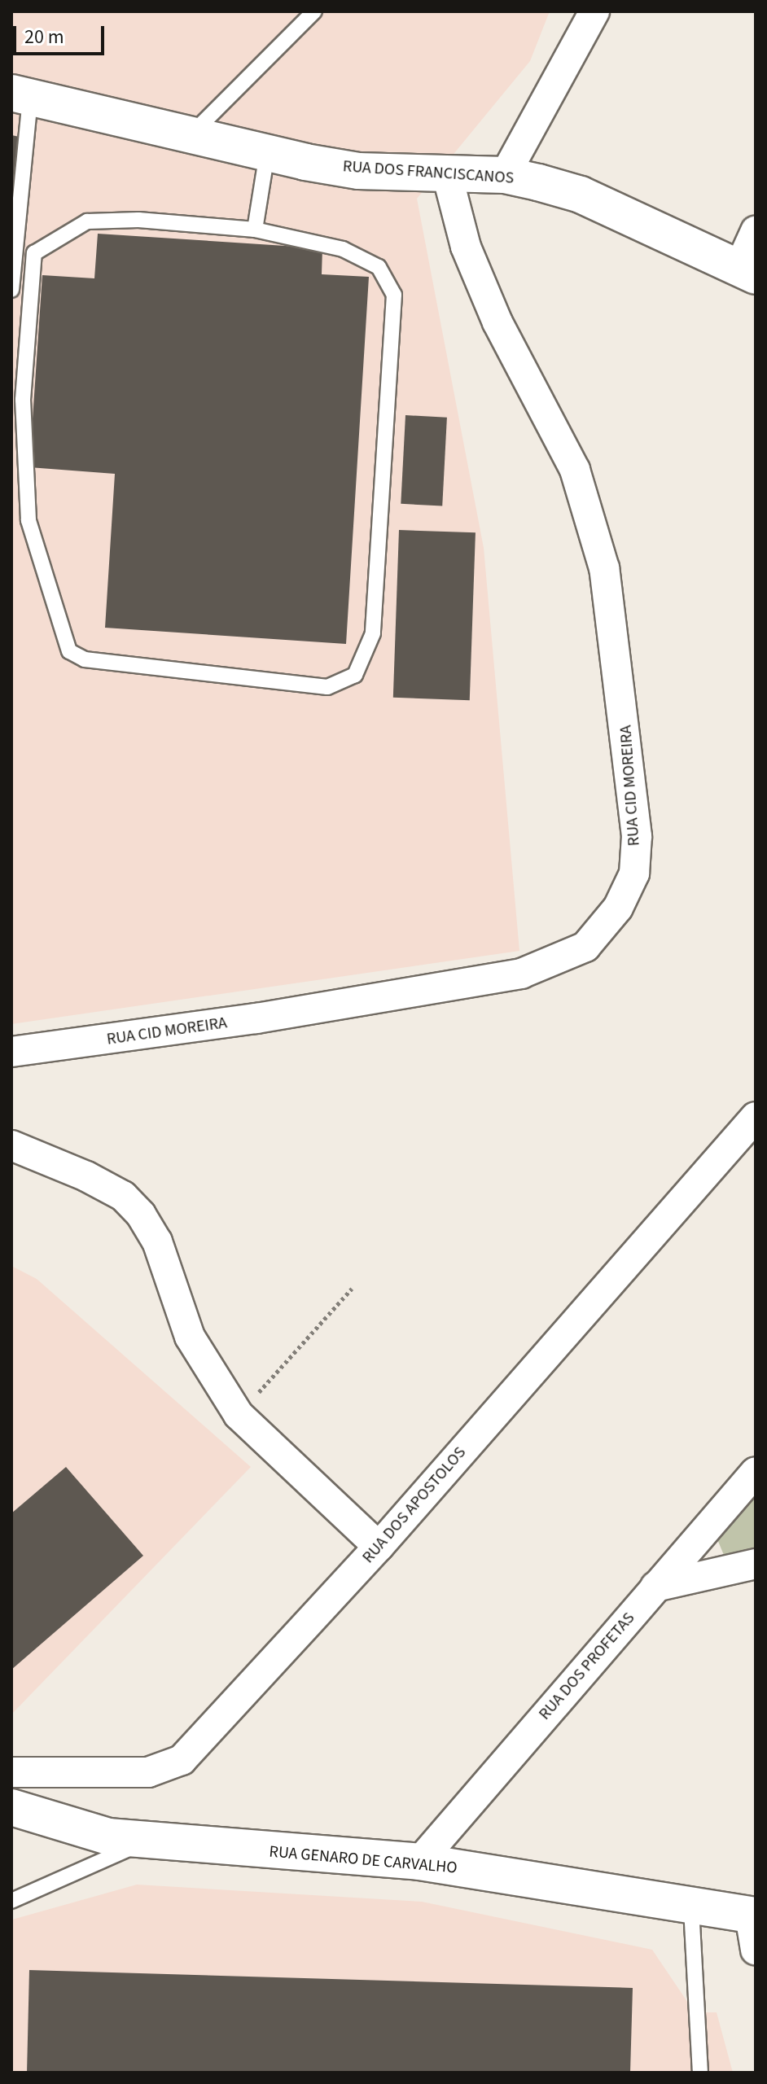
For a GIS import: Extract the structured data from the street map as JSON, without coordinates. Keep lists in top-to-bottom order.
{
  "streets": {
    "main road": ["RUA DOS FRANCISCANOS", "RUA GENARO DE CARVALHO"],
    "street": ["RUA CID MOREIRA", "RUA DOS APOSTOLOS", "RUA DOS PROFETAS"]
  },
  "crossings": [
    ["RUA DOS FRANCISCANOS", "RUA CID MOREIRA"],
    ["RUA DOS PROFETAS", "RUA GENARO DE CARVALHO"]
  ],
  "scale_bar": "20 m"
}
